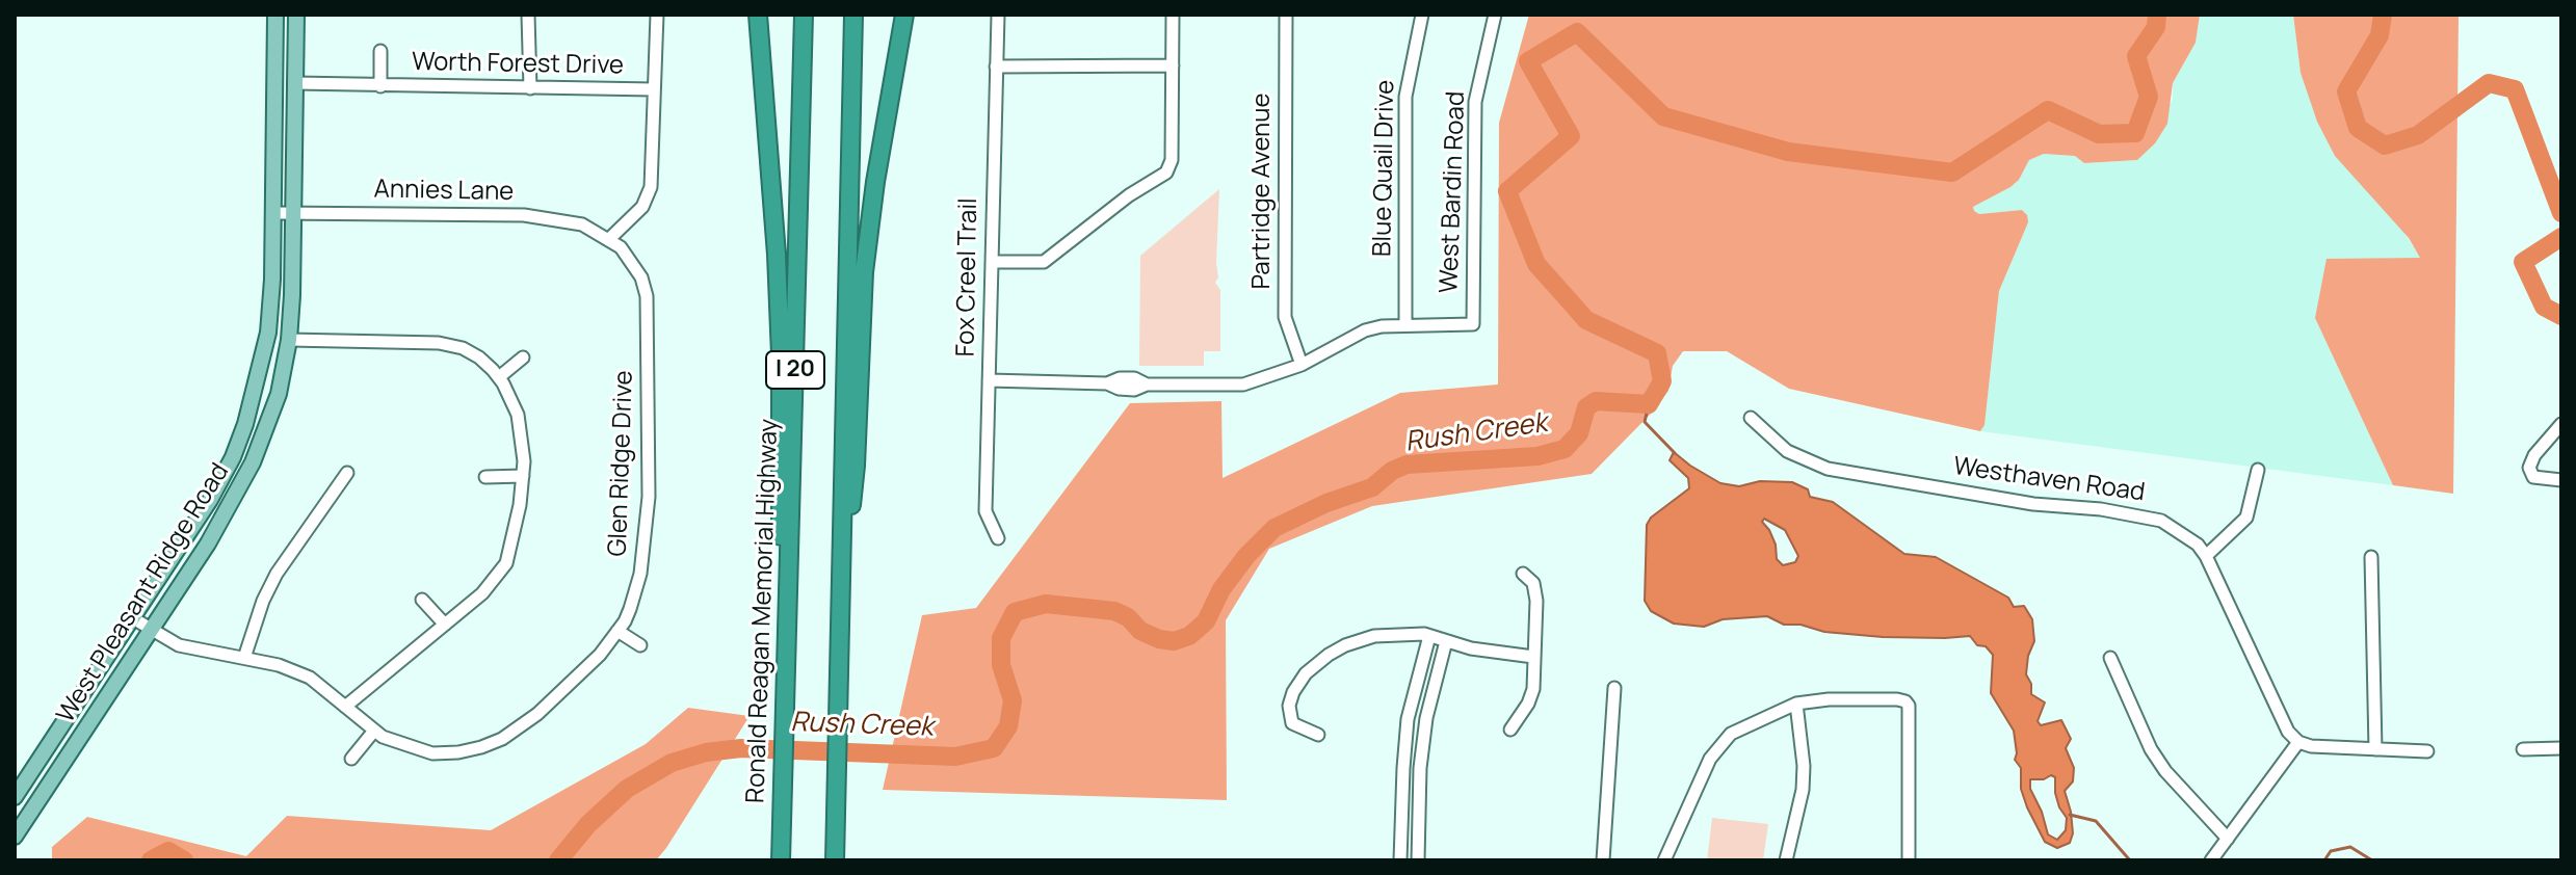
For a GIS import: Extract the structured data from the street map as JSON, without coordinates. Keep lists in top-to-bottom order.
{
  "streets": {
    "highway": ["I 20", "Ronald Reagan Memorial Highway"],
    "main road": ["West Pleasant Ridge Road"],
    "street": [
      "Worth Forest Drive",
      "Blue Quail Drive",
      "Annies Lane",
      "Partridge Avenue",
      "West Bardin Road",
      "Fox Creel Trail",
      "Glen Ridge Drive",
      "Westhaven Road"
    ]
  },
  "crossings": [
    ["Worth Forest Drive", "West Pleasant Ridge Road"],
    ["Blue Quail Drive", "West Bardin Road"],
    ["Annies Lane", "Glen Ridge Drive"],
    ["Annies Lane", "West Pleasant Ridge Road"],
    ["Glen Ridge Drive", "West Pleasant Ridge Road"]
  ],
  "water": ["Rush Creek"]
}
